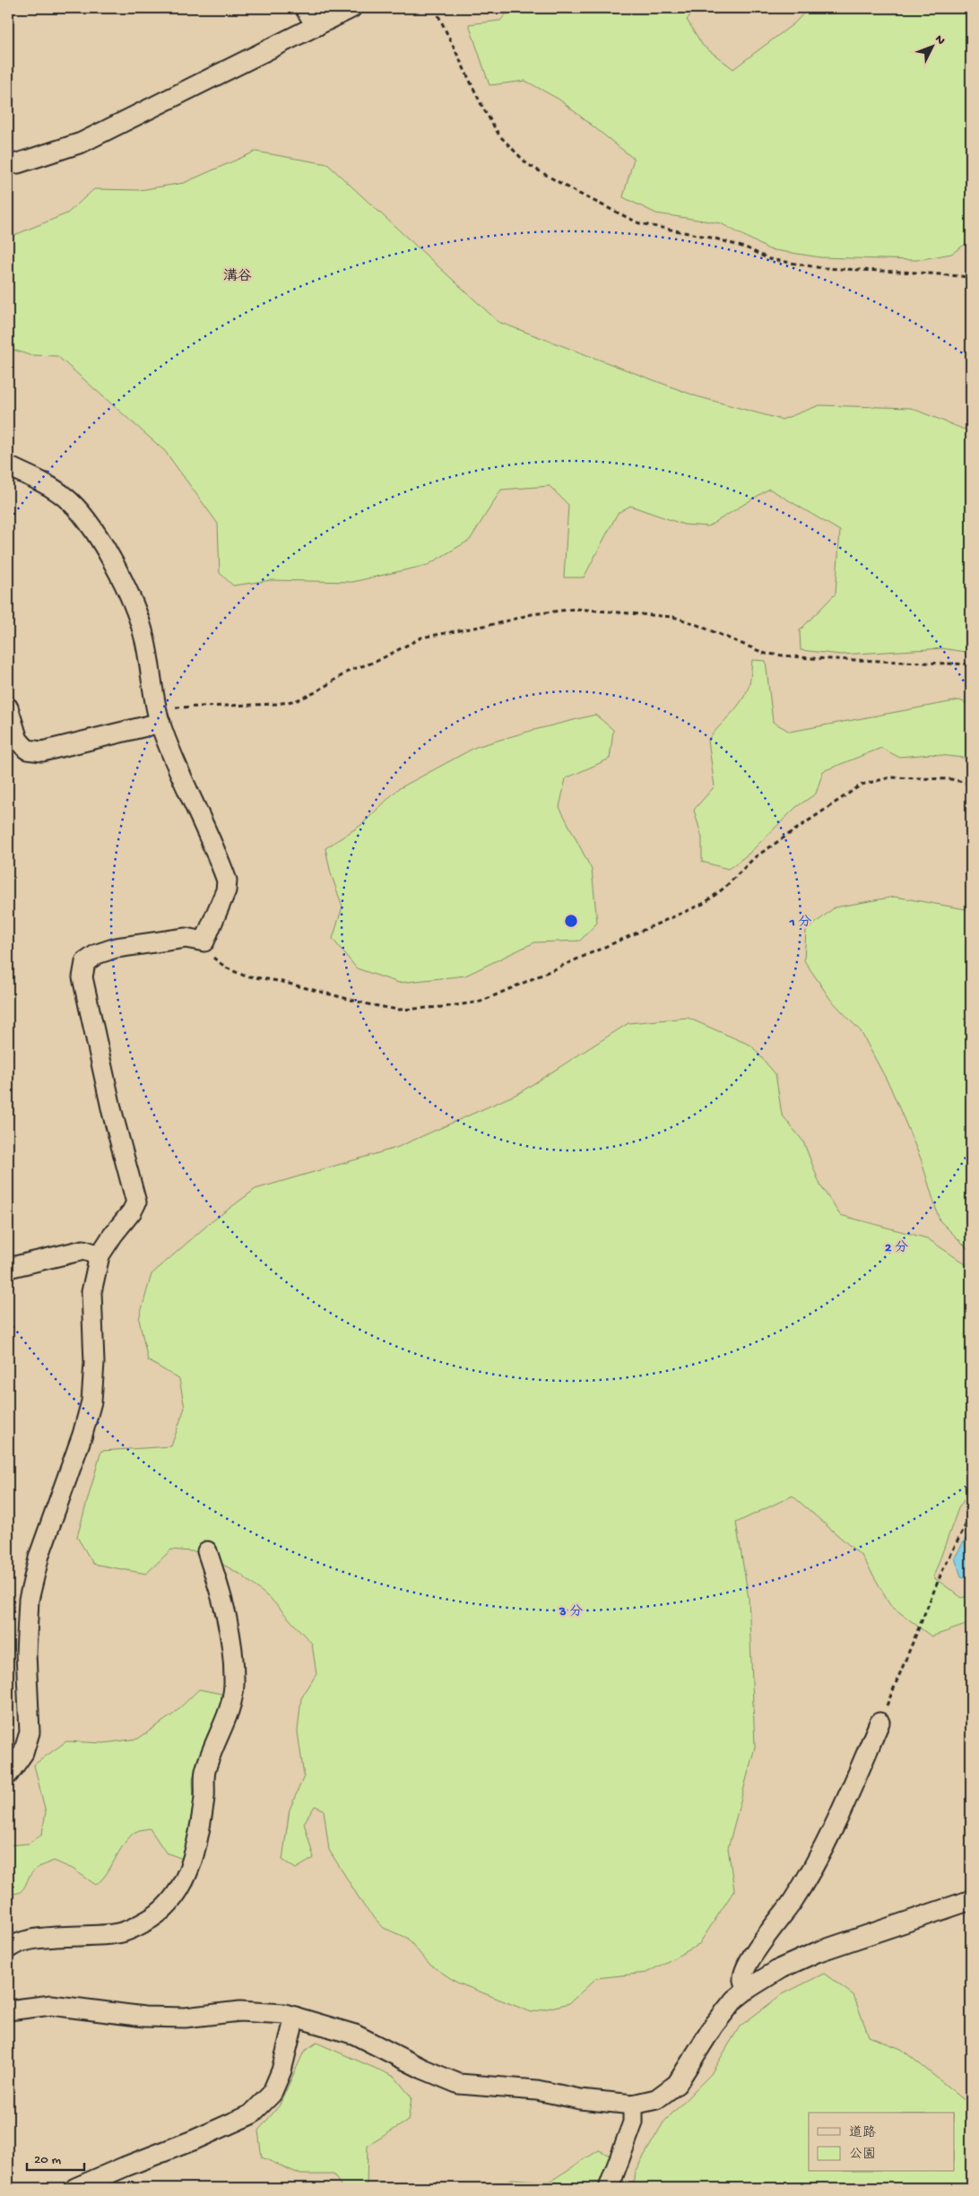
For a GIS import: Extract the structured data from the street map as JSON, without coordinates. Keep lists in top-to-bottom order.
{
  "districts": ["溝谷"],
  "legend": ["道路", "公園"],
  "scale_bar": "20 m",
  "north": "top right",
  "rings": ["1 分", "2 分", "3 分"]
}
